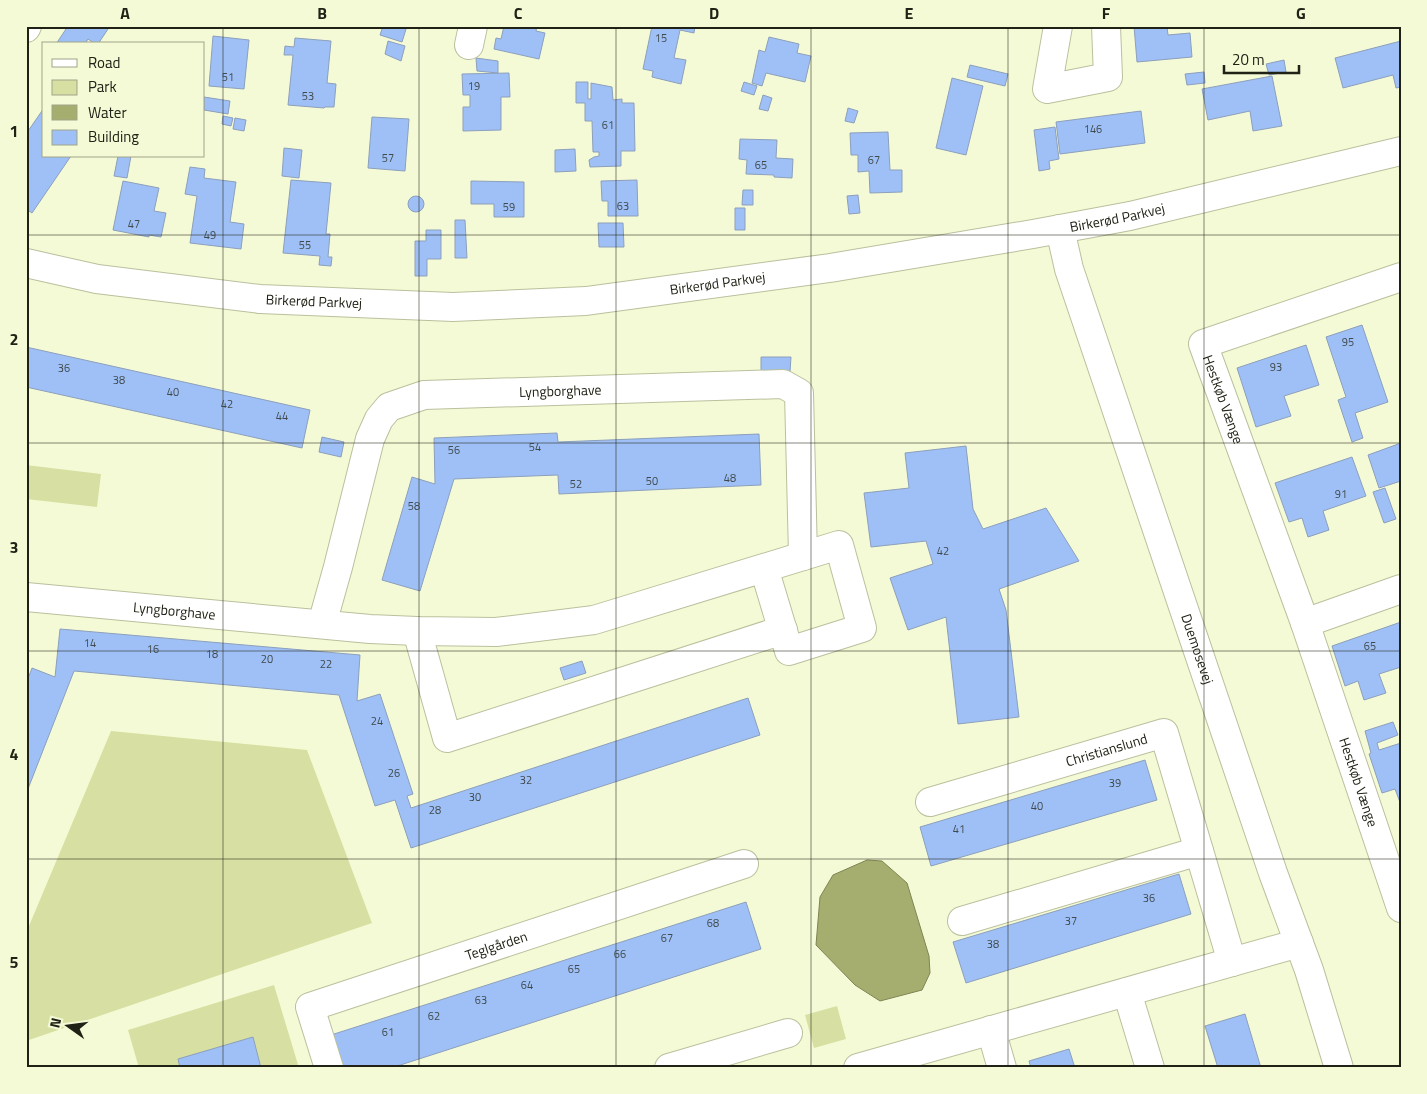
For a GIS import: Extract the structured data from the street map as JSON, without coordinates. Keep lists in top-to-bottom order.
{
  "streets": {
    "street": [
      "Birkerød Parkvej",
      "Lyngborghave",
      "Hestkøb Vænge",
      "Duemosevej",
      "Christianslund",
      "Teglgården"
    ]
  },
  "crossings": [
    ["Birkerød Parkvej", "Duemosevej"]
  ],
  "house_numbers": [
    "15",
    "51",
    "19",
    "53",
    "61",
    "146",
    "57",
    "67",
    "65",
    "63",
    "59",
    "47",
    "49",
    "55",
    "95",
    "93",
    "36",
    "38",
    "40",
    "42",
    "44",
    "54",
    "56",
    "48",
    "50",
    "52",
    "91",
    "58",
    "42",
    "14",
    "65",
    "16",
    "18",
    "20",
    "22",
    "24",
    "26",
    "32",
    "39",
    "30",
    "40",
    "28",
    "41",
    "36",
    "37",
    "68",
    "67",
    "38",
    "66",
    "65",
    "64",
    "63",
    "62",
    "61"
  ],
  "legend": [
    "Road",
    "Park",
    "Water",
    "Building"
  ],
  "scale_bar": "20 m",
  "north": "left",
  "grid": {
    "columns": [
      "A",
      "B",
      "C",
      "D",
      "E",
      "F",
      "G"
    ],
    "rows": [
      "1",
      "2",
      "3",
      "4",
      "5"
    ]
  }
}
